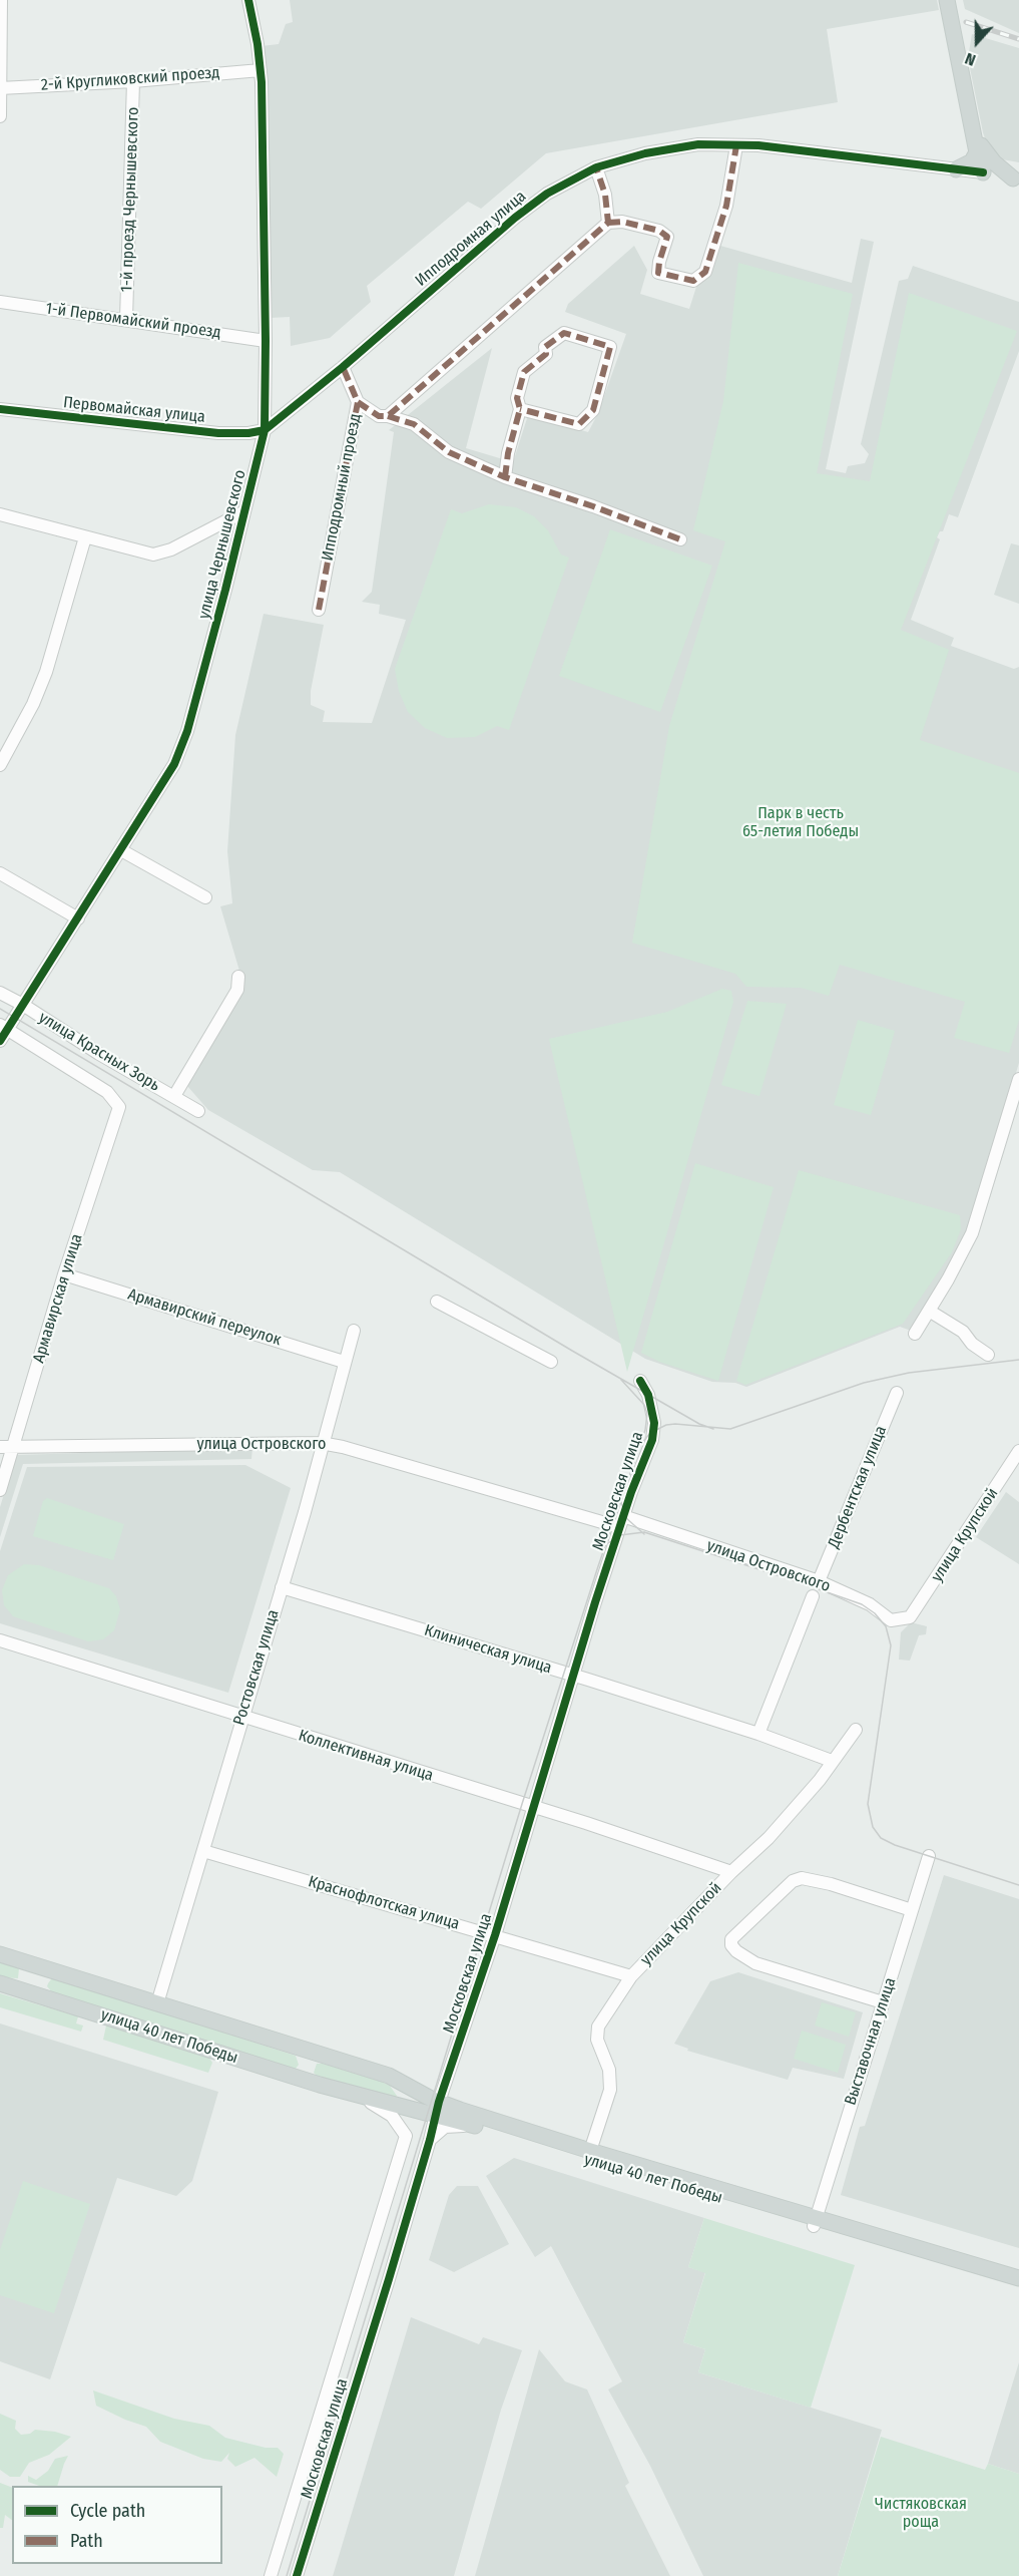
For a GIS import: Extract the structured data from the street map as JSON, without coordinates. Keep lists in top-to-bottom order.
{
  "streets": {
    "main road": ["улица 40 лет Победы"],
    "street": [
      "2-й Кругликовский проезд",
      "1-й проезд Чернышевского",
      "Ипподромная улица",
      "1-й Первомайский проезд",
      "Первомайская улица",
      "Ипподромный проезд",
      "улица Чернышевского",
      "улица Красных Зорь",
      "Армавирская улица",
      "Армавирский переулок",
      "улица Островского",
      "Дербентская улица",
      "Московская улица",
      "улица Крупской",
      "Клиническая улица",
      "Ростовская улица",
      "Коллективная улица",
      "Краснофлотская улица",
      "Выставочная улица"
    ]
  },
  "crossings": [
    ["2-й Кругликовский проезд", "1-й проезд Чернышевского"],
    ["2-й Кругликовский проезд", "улица Чернышевского"],
    ["1-й проезд Чернышевского", "1-й Первомайский проезд"],
    ["Ипподромная улица", "Первомайская улица"],
    ["Ипподромная улица", "Ипподромный проезд"],
    ["Ипподромная улица", "улица Чернышевского"],
    ["1-й Первомайский проезд", "улица Чернышевского"],
    ["Первомайская улица", "улица Чернышевского"],
    ["улица Чернышевского", "улица Красных Зорь"],
    ["улица Чернышевского", "Армавирская улица"],
    ["Армавирская улица", "Армавирский переулок"],
    ["Армавирская улица", "улица Островского"],
    ["Армавирский переулок", "Ростовская улица"],
    ["улица Островского", "Дербентская улица"],
    ["улица Островского", "Московская улица"],
    ["улица Островского", "улица Крупской"],
    ["улица Островского", "Ростовская улица"],
    ["Московская улица", "Клиническая улица"],
    ["Московская улица", "Коллективная улица"],
    ["Московская улица", "Краснофлотская улица"],
    ["Московская улица", "улица 40 лет Победы"],
    ["улица Крупской", "Клиническая улица"],
    ["улица Крупской", "Коллективная улица"],
    ["улица Крупской", "Краснофлотская улица"],
    ["улица Крупской", "улица 40 лет Победы"],
    ["Клиническая улица", "Ростовская улица"],
    ["Ростовская улица", "Коллективная улица"],
    ["Ростовская улица", "Краснофлотская улица"],
    ["Ростовская улица", "улица 40 лет Победы"],
    ["улица 40 лет Победы", "Выставочная улица"]
  ],
  "parks": ["Парк в честь 65-летия Победы", "Чистяковская роща"],
  "legend": ["Cycle path", "Path"],
  "north": "bottom"
}
